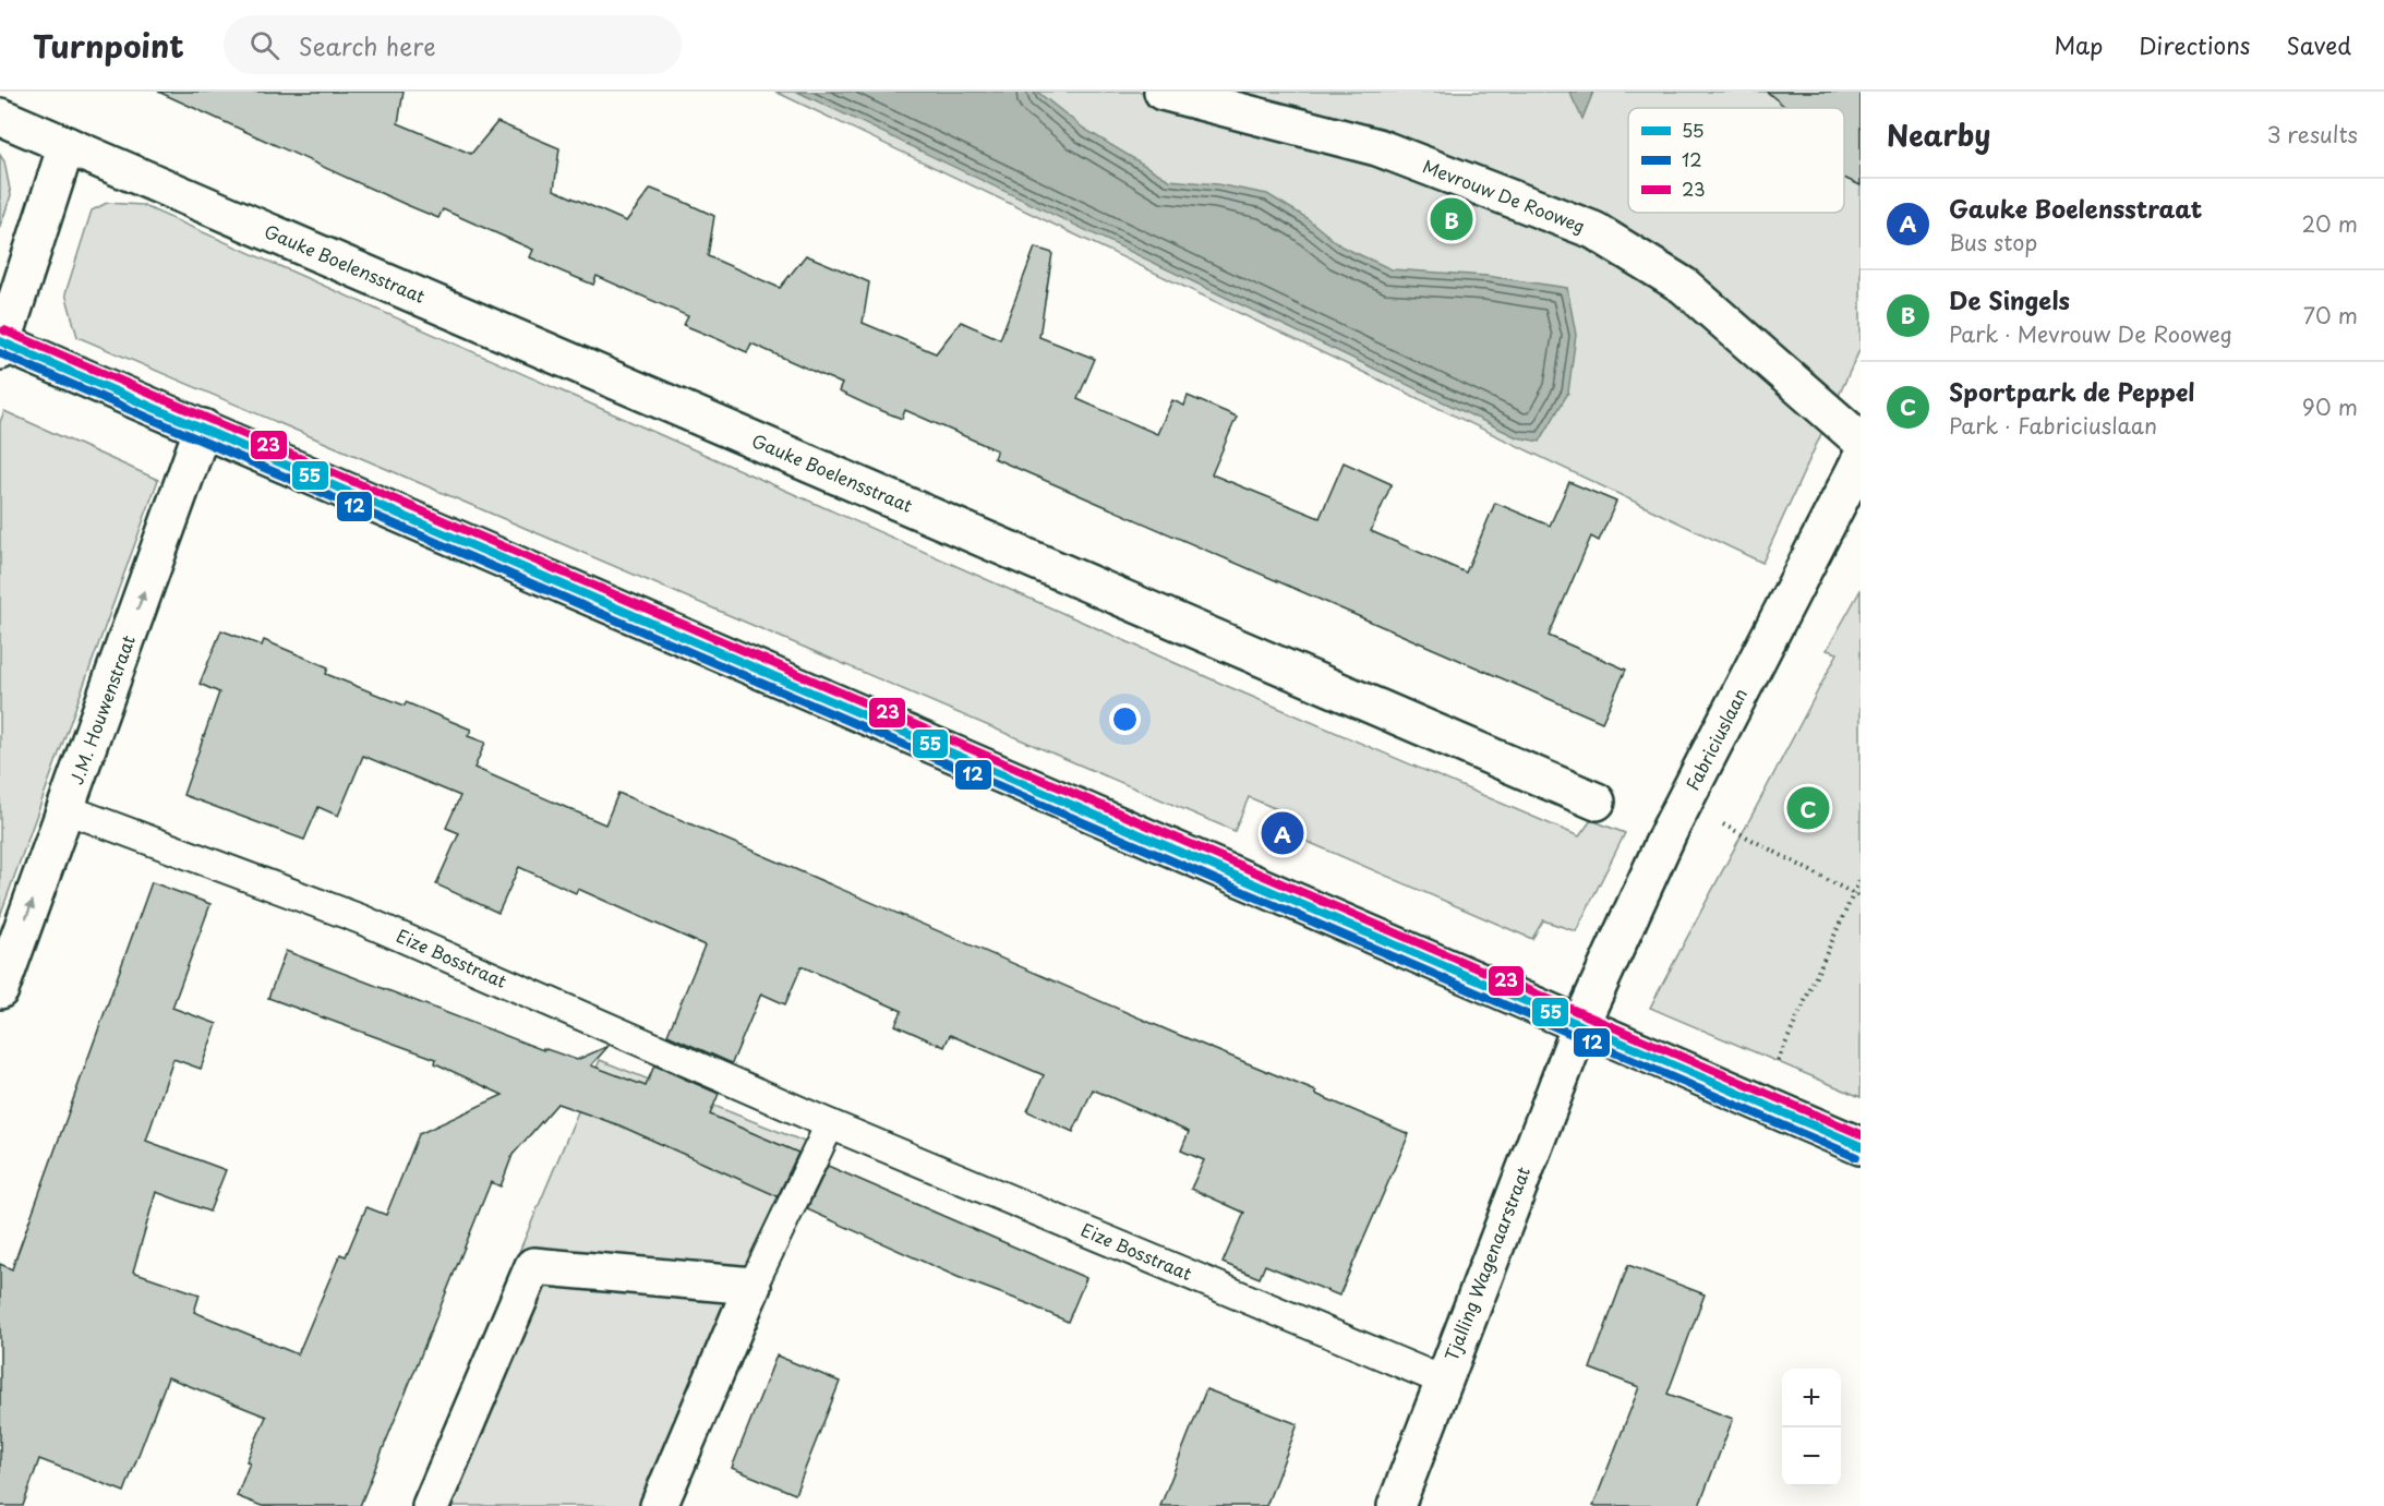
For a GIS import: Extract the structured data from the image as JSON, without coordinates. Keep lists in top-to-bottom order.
{
  "streets": {
    "street": [
      "Mevrouw De Rooweg",
      "Gauke Boelensstraat",
      "J.M. Houwenstraat",
      "Fabriciuslaan",
      "Tjalling Wagenaarstraat"
    ],
    "lane": ["Eize Bosstraat"]
  },
  "crossings": [
    ["J.M. Houwenstraat", "Eize Bosstraat"],
    ["Fabriciuslaan", "Tjalling Wagenaarstraat"],
    ["Eize Bosstraat", "Tjalling Wagenaarstraat"]
  ],
  "one_way": ["J.M. Houwenstraat"],
  "lines": ["transit line 23", "transit line 55", "transit line 12"],
  "legend": ["55", "12", "23"],
  "page": {
    "header": "Turnpoint",
    "search": "Search here",
    "nav": ["Map", "Directions", "Saved"],
    "heading": ["Nearby", "3 results"],
    "list": [
      {
        "mark": "A",
        "name": "Gauke Boelensstraat",
        "note": "Bus stop",
        "value": "20 m"
      },
      {
        "mark": "B",
        "name": "De Singels",
        "note": "Park · Mevrouw De Rooweg",
        "value": "70 m"
      },
      {
        "mark": "C",
        "name": "Sportpark de Peppel",
        "note": "Park · Fabriciuslaan",
        "value": "90 m"
      }
    ],
    "pins": ["B", "C", "A"],
    "map_buttons": ["+", "−"]
  }
}
